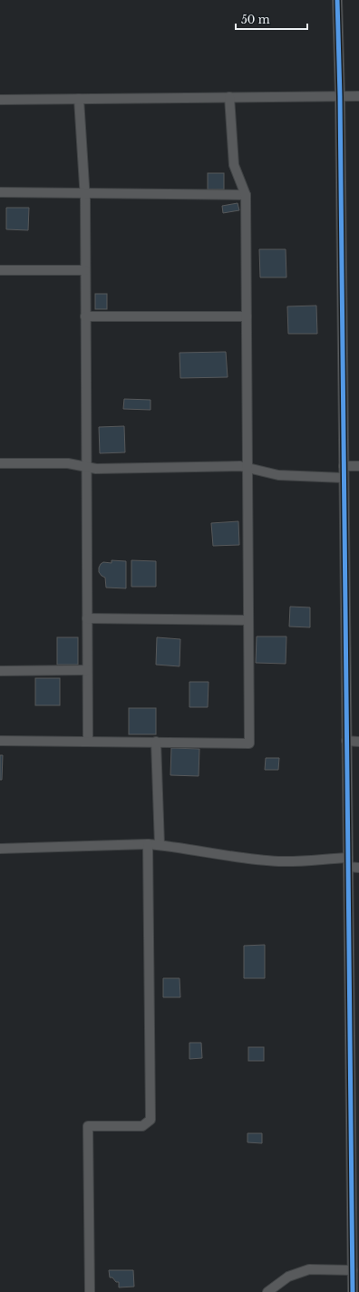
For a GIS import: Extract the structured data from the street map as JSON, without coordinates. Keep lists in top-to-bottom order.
{
  "scale_bar": "50 m"
}
